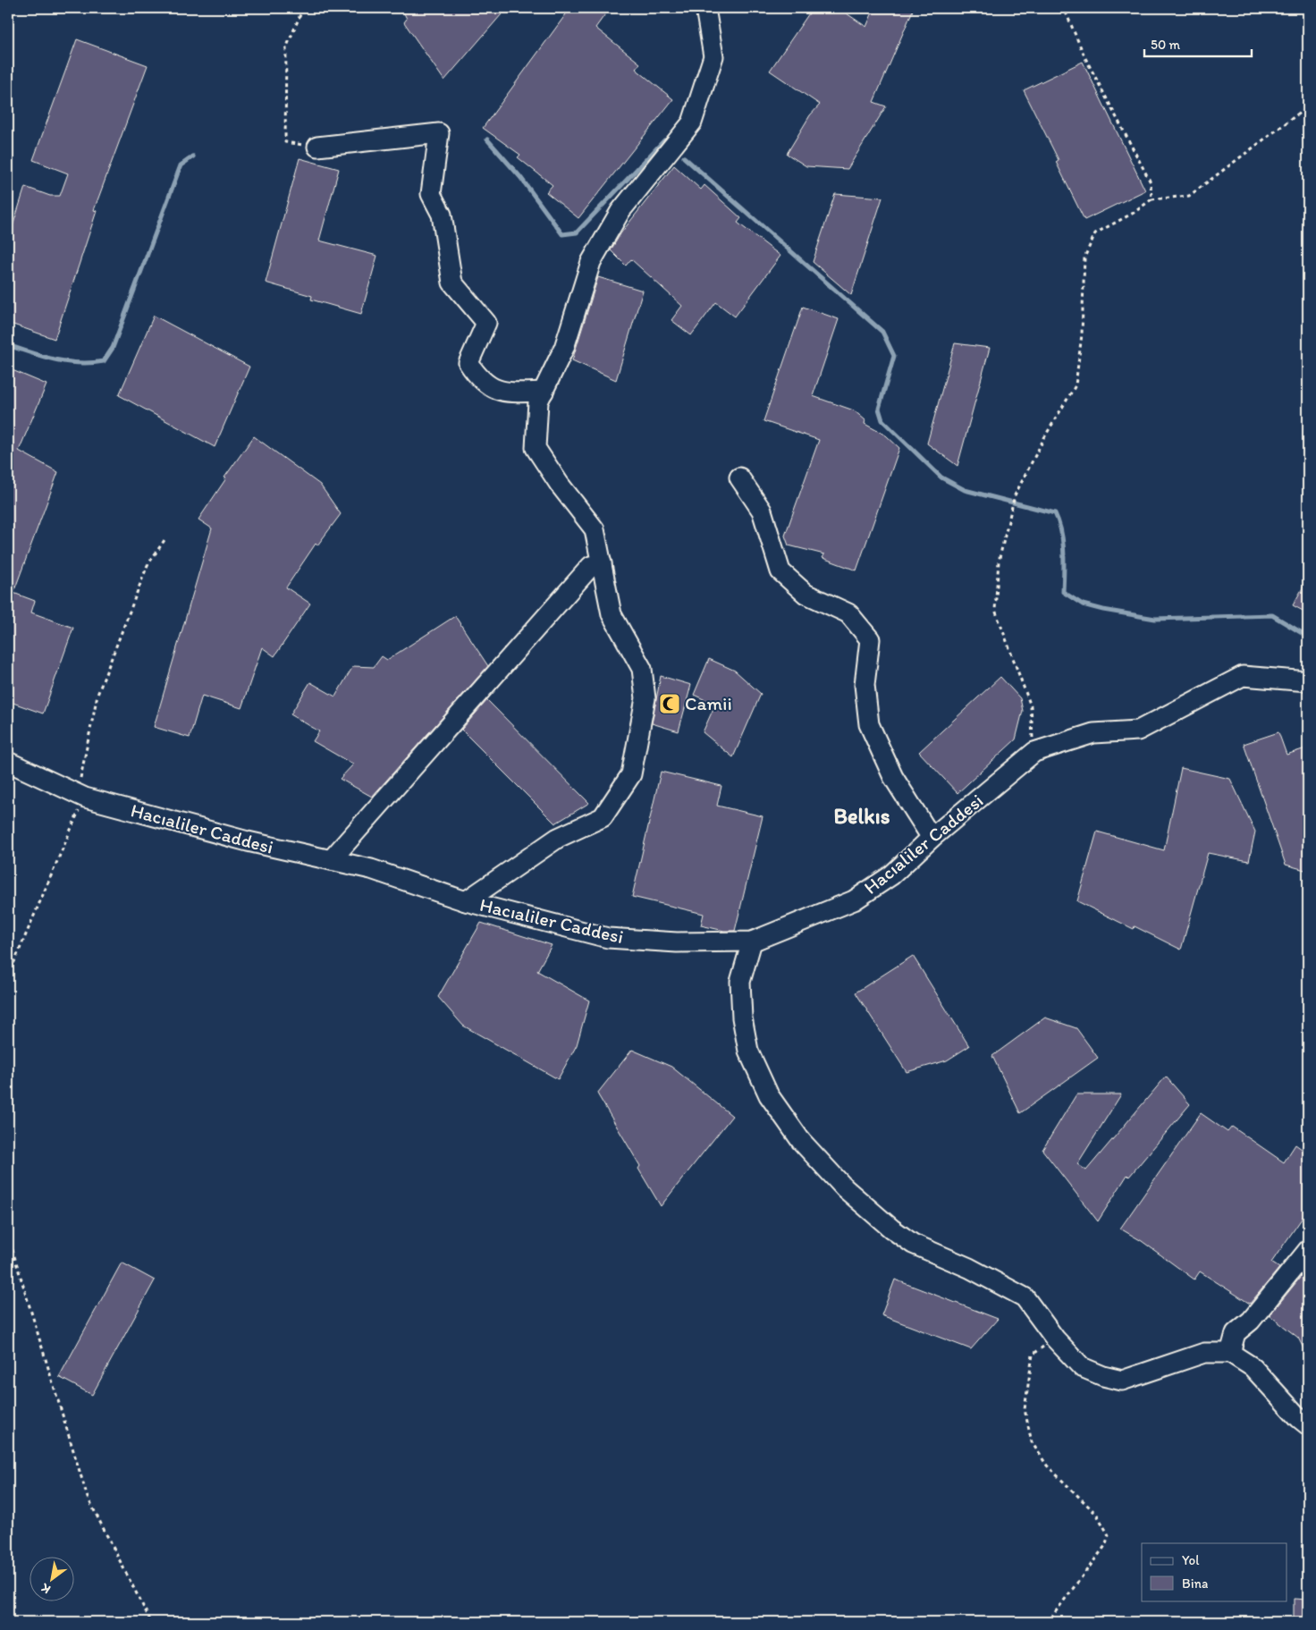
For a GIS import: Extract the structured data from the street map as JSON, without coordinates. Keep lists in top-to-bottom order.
{
  "streets": {
    "street": ["Hacıaliler Caddesi"]
  },
  "districts": ["Belkıs"],
  "places": {
    "mosque": ["Camii"]
  },
  "legend": ["Yol", "Bina"],
  "scale_bar": "50 m",
  "north": "bottom left"
}
